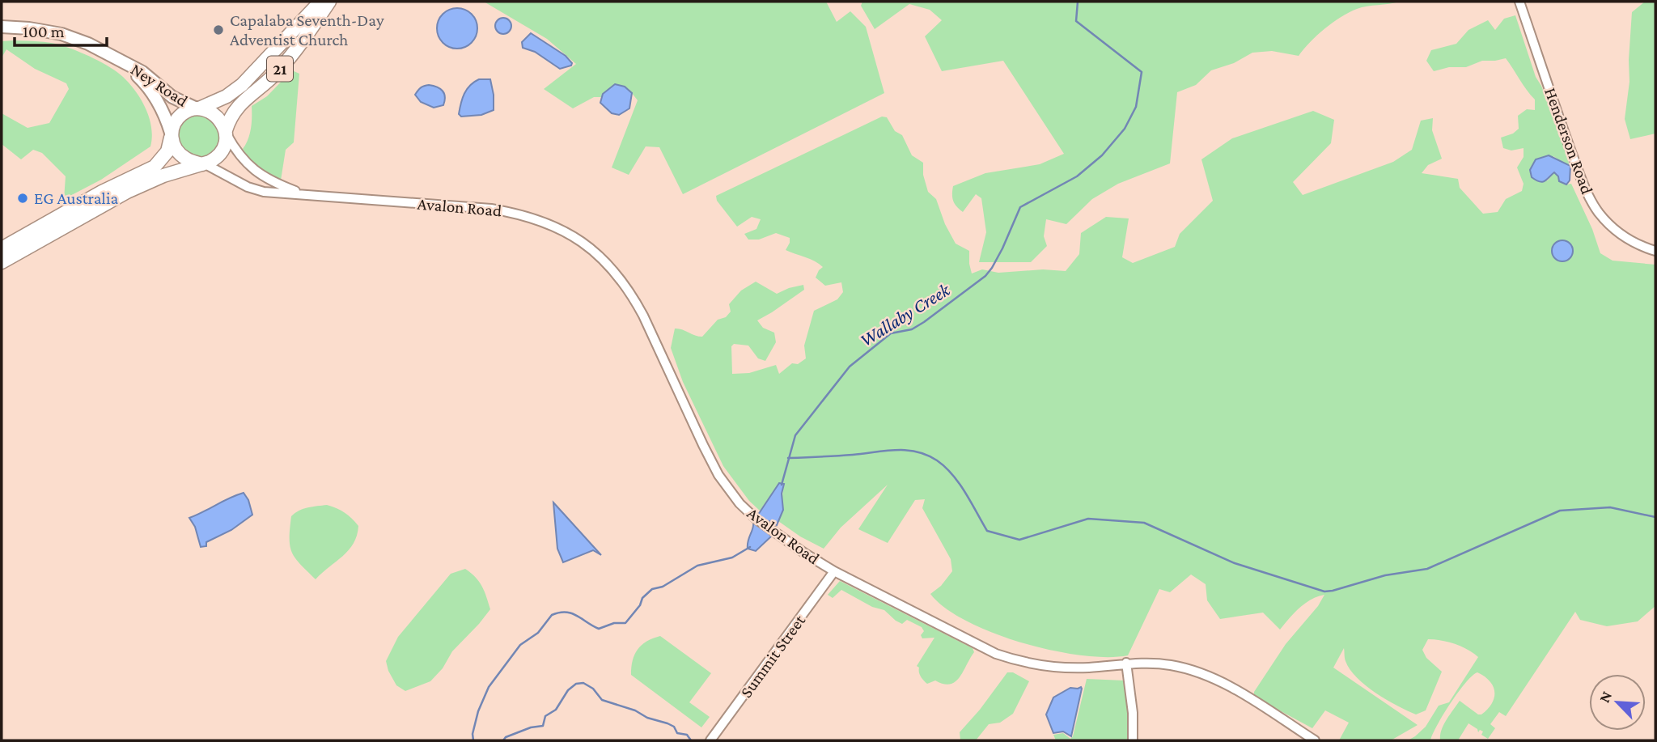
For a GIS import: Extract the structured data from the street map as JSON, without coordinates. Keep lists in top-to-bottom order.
{
  "streets": {
    "highway": ["21"],
    "main road": ["Ney Road"],
    "street": ["Henderson Road", "Avalon Road", "Summit Street"]
  },
  "crossings": [
    ["21", "Ney Road"],
    ["21", "Avalon Road"],
    ["Ney Road", "Avalon Road"],
    ["Avalon Road", "Summit Street"]
  ],
  "water": ["Wallaby Creek"],
  "places": ["Capalaba Seventh-Day Adventist Church", "EG Australia"],
  "scale_bar": "100 m",
  "north": "top left"
}
